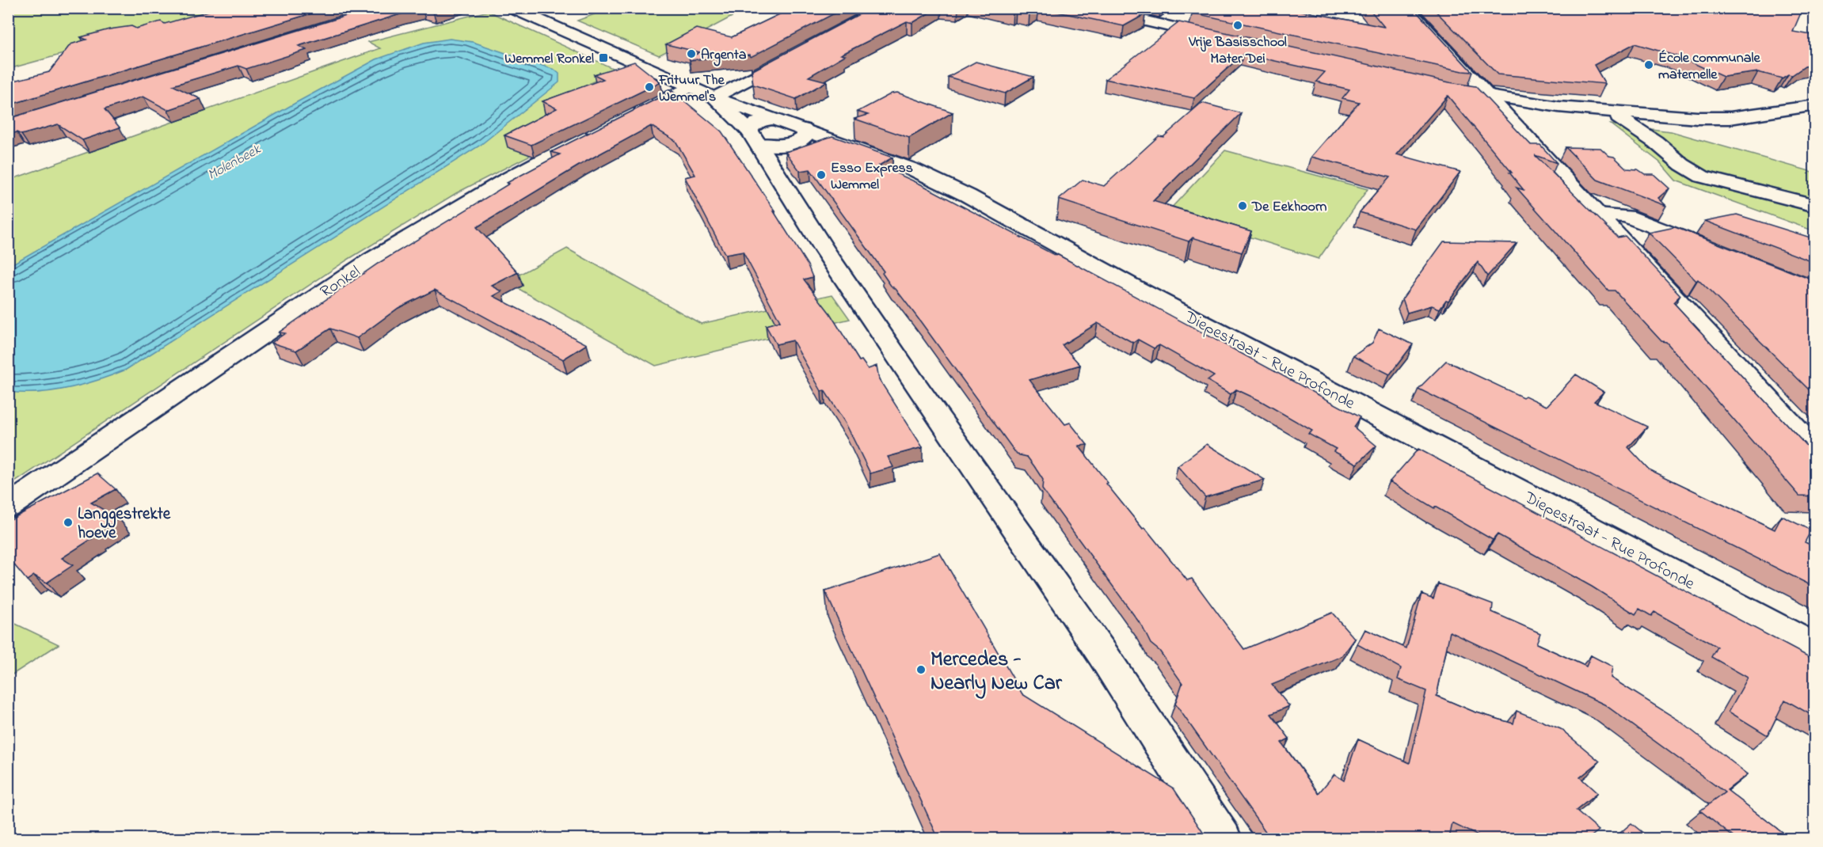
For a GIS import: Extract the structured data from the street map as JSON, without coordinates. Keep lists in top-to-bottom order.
{
  "streets": {
    "street": ["Ronkel", "Diepestraat - Rue Profonde"]
  },
  "water": ["Molenbeek"],
  "places": {
    "other": [
      "Vrije Basisschool Mater Dei",
      "Argenta",
      "École communale maternelle",
      "Frituur The Wemmel's",
      "Esso Express Wemmel",
      "De Eekhoorn",
      "Langgestrekte hoeve",
      "Mercedes - Nearly New Car"
    ],
    "transit": ["Wemmel Ronkel"]
  }
}
